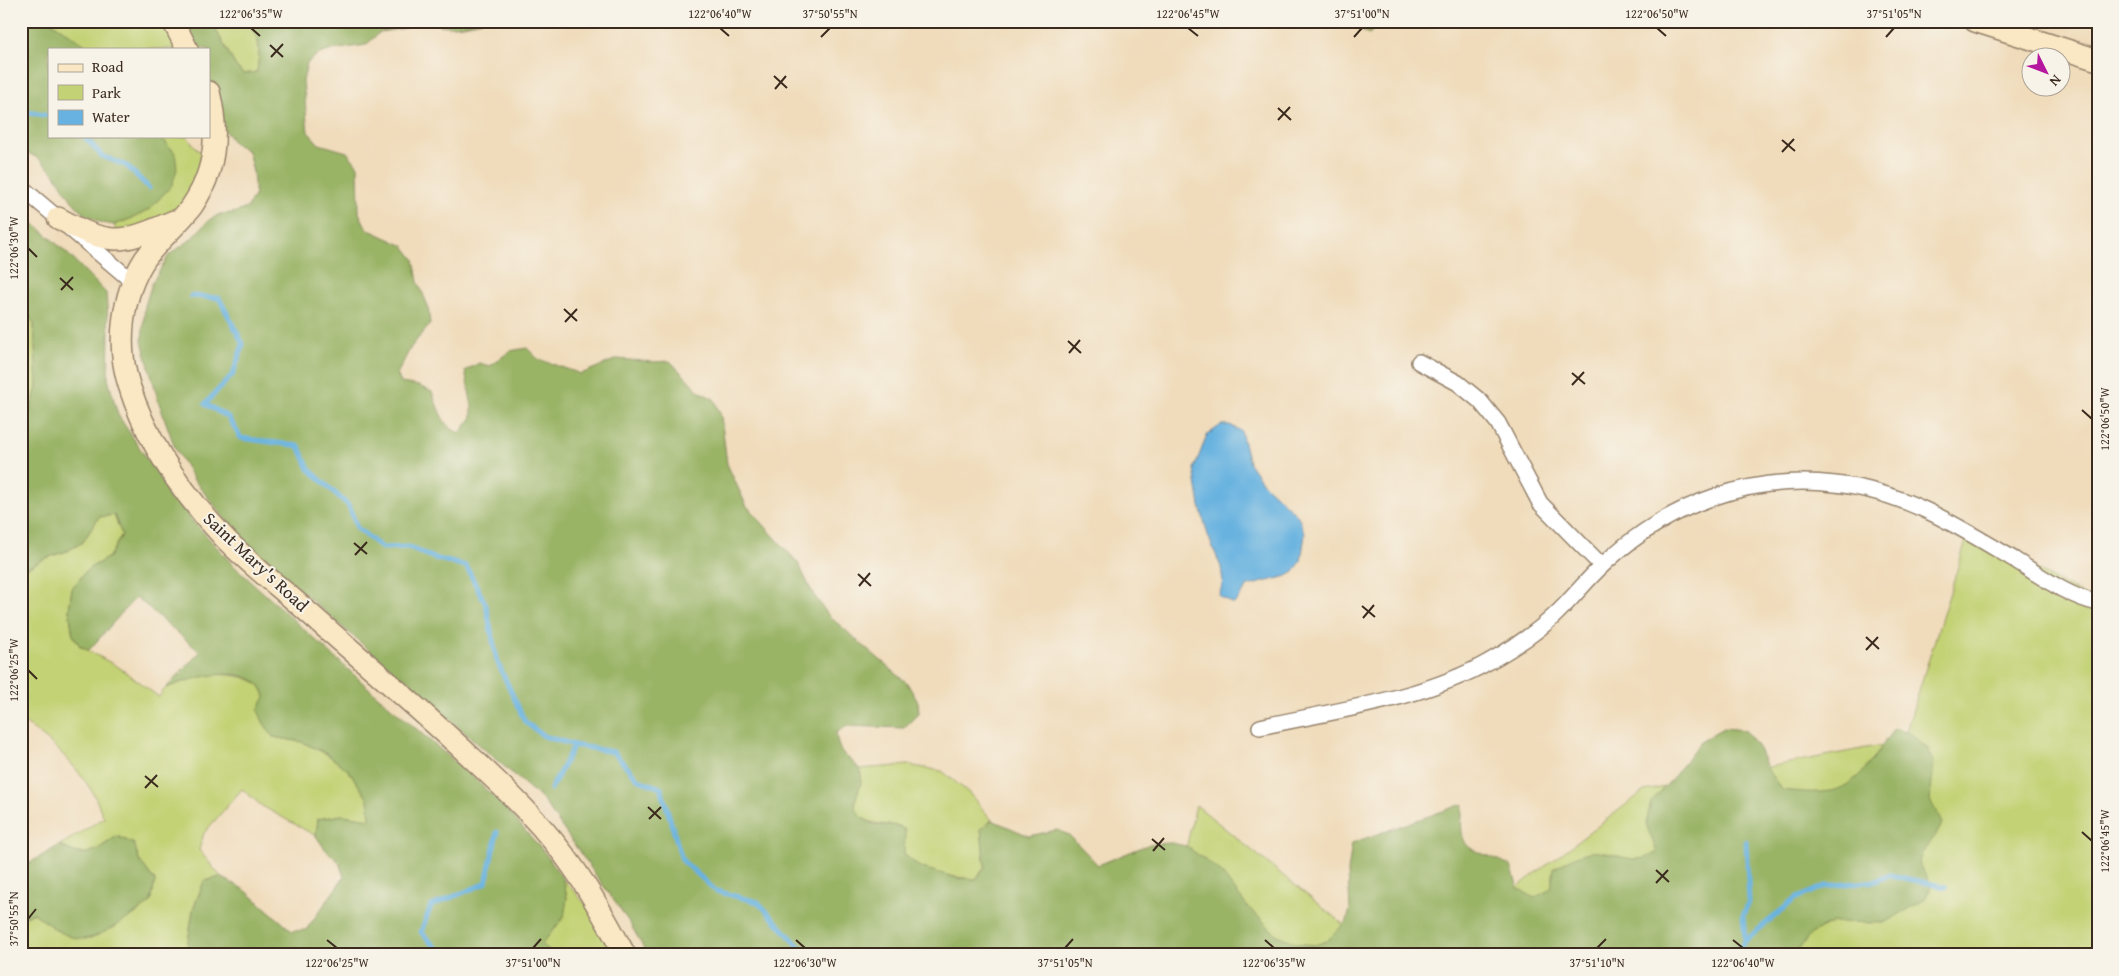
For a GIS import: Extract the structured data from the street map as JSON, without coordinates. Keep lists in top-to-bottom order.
{
  "streets": {
    "street": ["Saint Mary's Road"]
  },
  "legend": ["Road", "Park", "Water"],
  "north": "bottom right",
  "coordinates": [
    "122°06'35\"W",
    "122°06'40\"W",
    "37°50'55\"N",
    "122°06'45\"W",
    "37°51'00\"N",
    "122°06'50\"W",
    "37°51'05\"N",
    "122°06'30\"W",
    "122°06'25\"W",
    "37°51'10\"N"
  ]
}
